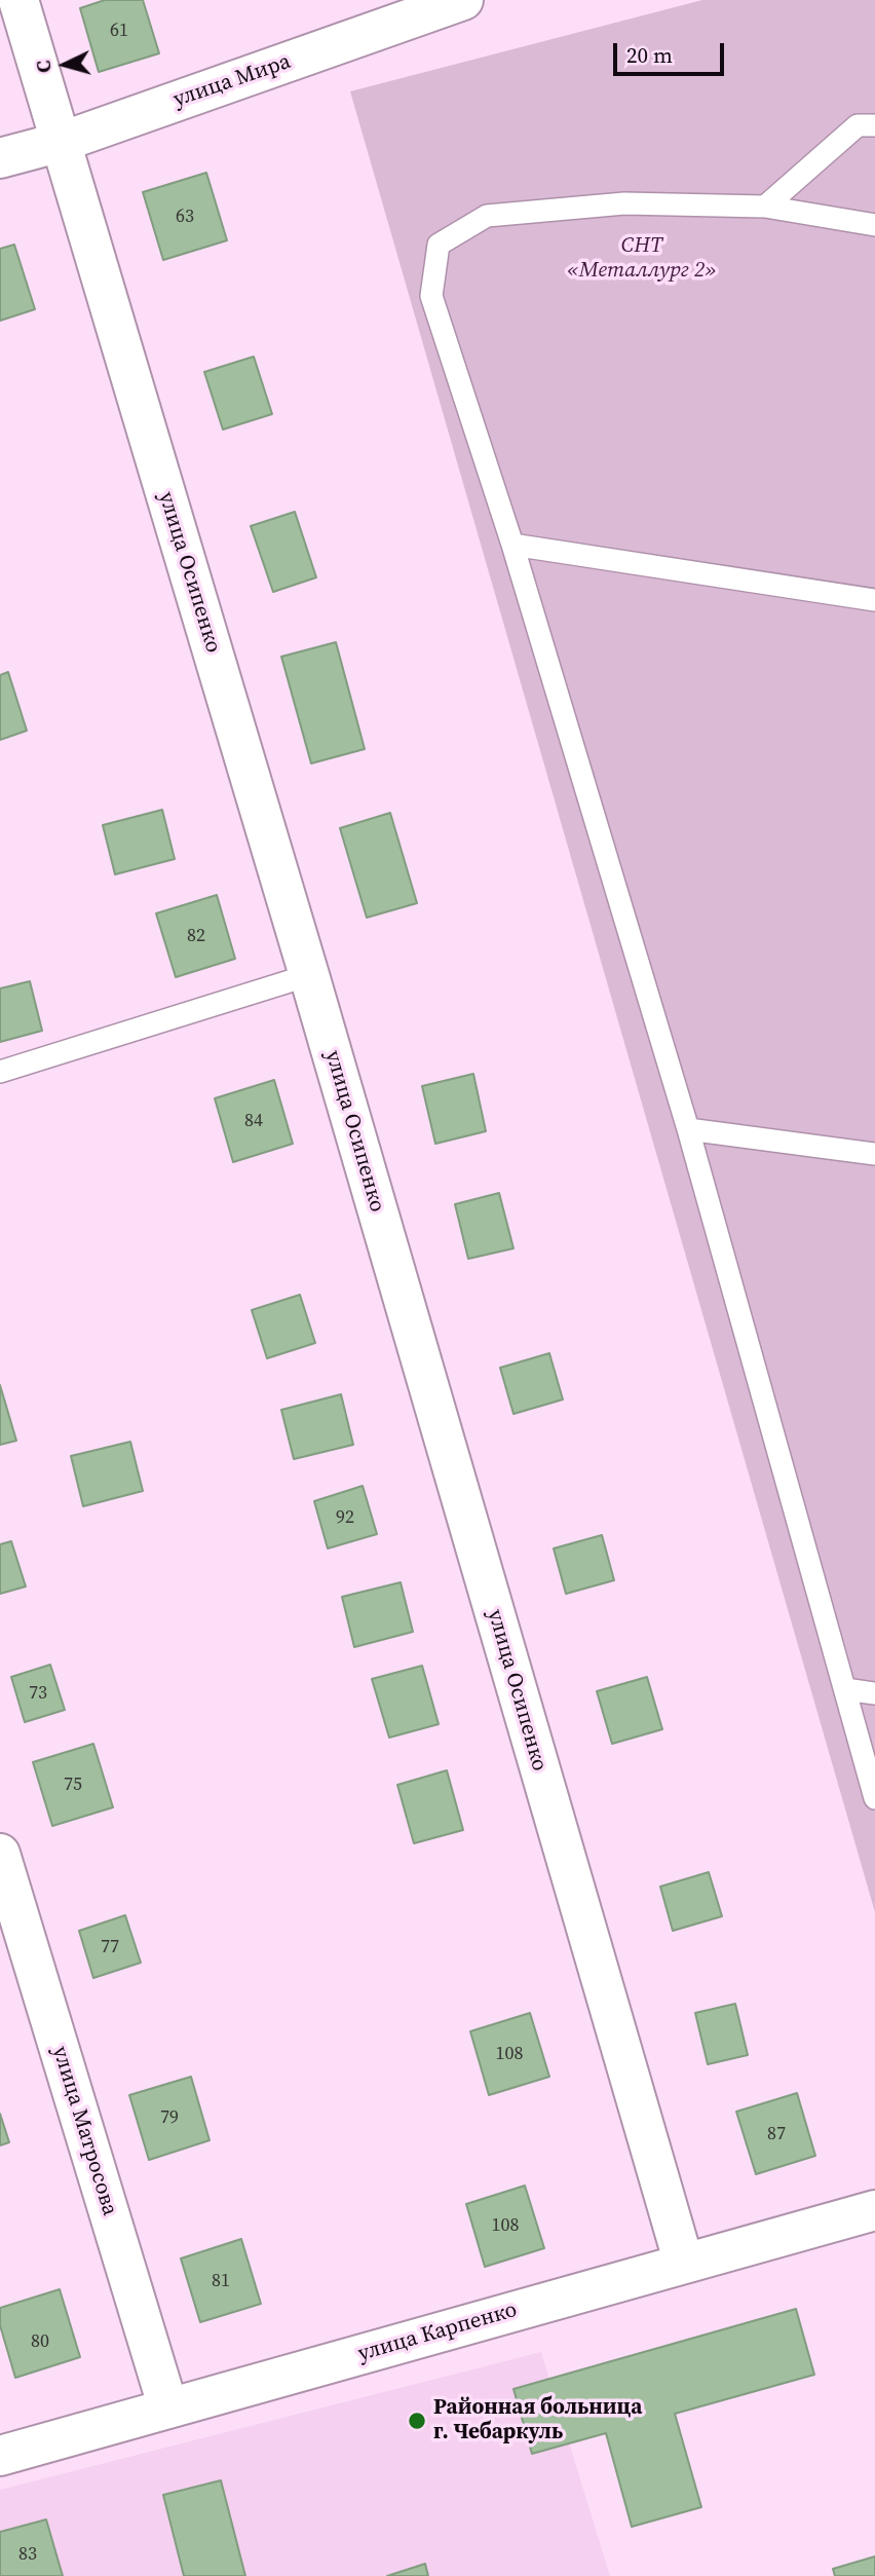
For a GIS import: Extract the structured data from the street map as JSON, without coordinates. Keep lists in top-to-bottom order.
{
  "streets": {
    "street": [
      "улица Мира",
      "улица Осипенко",
      "улица Матросова",
      "улица Карпенко"
    ]
  },
  "crossings": [
    ["улица Мира", "улица Осипенко"],
    ["улица Осипенко", "улица Карпенко"],
    ["улица Матросова", "улица Карпенко"]
  ],
  "parks": ["СНТ «Металлург 2»"],
  "places": ["Районная больница г. Чебаркуль"],
  "house_numbers": [
    "61",
    "63",
    "82",
    "84",
    "92",
    "73",
    "75",
    "77",
    "108",
    "79",
    "87",
    "108",
    "81",
    "80",
    "83"
  ],
  "scale_bar": "20 m",
  "north": "left"
}
